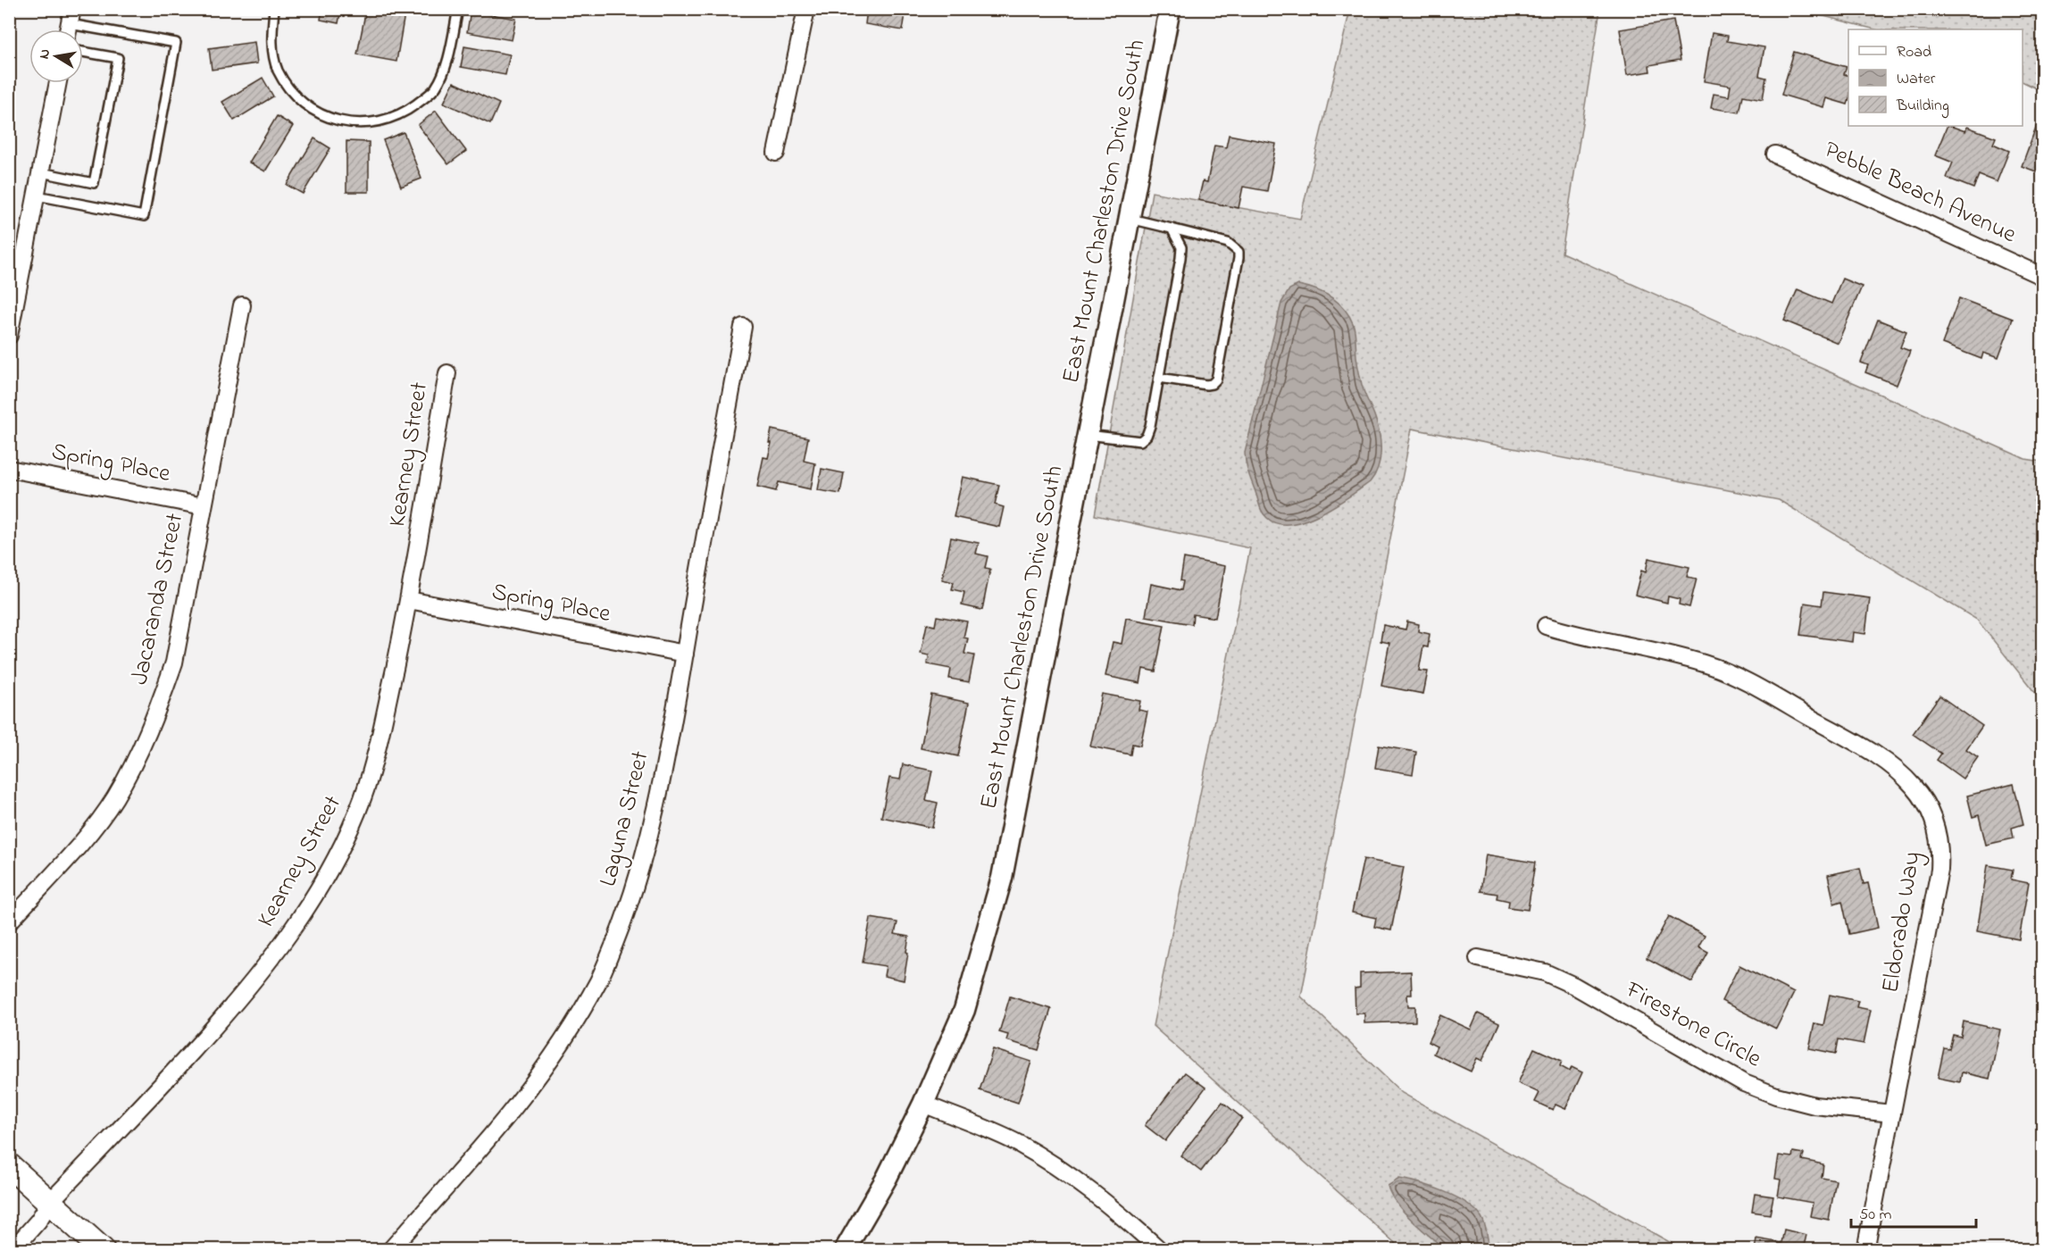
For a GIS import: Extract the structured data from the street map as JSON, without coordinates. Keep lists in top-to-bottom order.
{
  "streets": {
    "street": [
      "Pebble Beach Avenue",
      "East Mount Charleston Drive South",
      "Kearney Street",
      "Spring Place",
      "Jacaranda Street",
      "Laguna Street",
      "Eldorado Way",
      "Firestone Circle"
    ]
  },
  "crossings": [
    ["Kearney Street", "Spring Place"],
    ["Spring Place", "Jacaranda Street"],
    ["Spring Place", "Laguna Street"],
    ["Eldorado Way", "Firestone Circle"]
  ],
  "legend": ["Road", "Water", "Building"],
  "scale_bar": "50 m",
  "north": "left"
}
